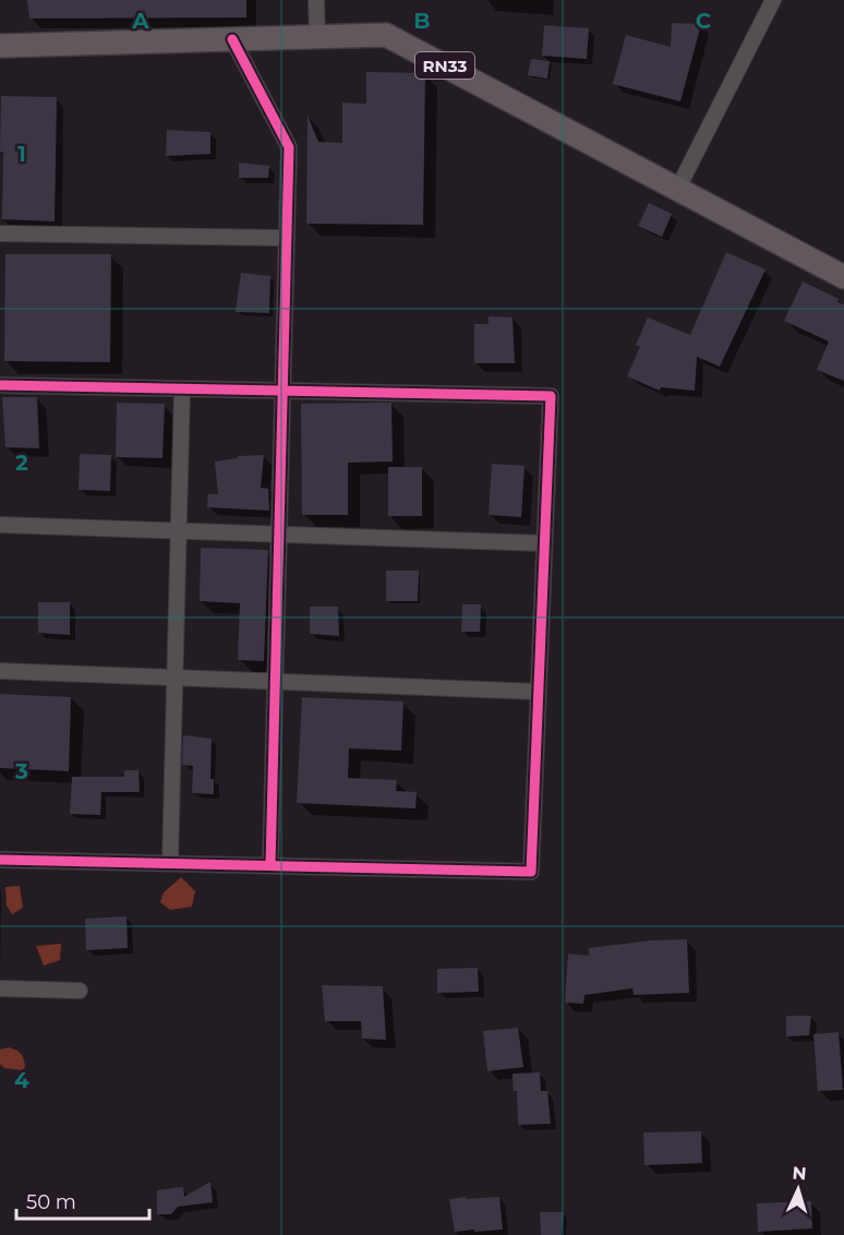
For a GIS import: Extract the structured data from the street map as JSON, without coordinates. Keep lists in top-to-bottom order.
{
  "streets": {
    "main road": ["RN33"]
  },
  "scale_bar": "50 m",
  "north": "top",
  "grid": {
    "columns": ["A", "B", "C"],
    "rows": [
      "1",
      "2",
      "3",
      "4"
    ]
  }
}
